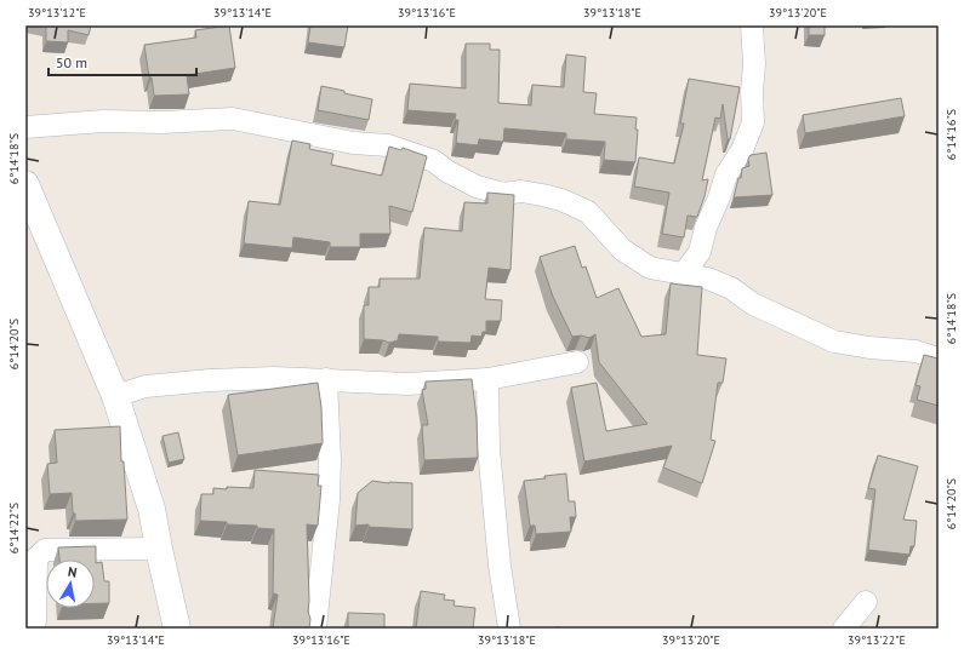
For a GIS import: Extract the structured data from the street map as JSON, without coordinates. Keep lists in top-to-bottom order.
{
  "scale_bar": "50 m",
  "north": "top",
  "coordinates": [
    "39°13'12\"E",
    "39°13'14\"E",
    "39°13'16\"E",
    "39°13'18\"E",
    "39°13'20\"E",
    "6°14'16\"S",
    "6°14'18\"S",
    "6°14'20\"S",
    "6°14'22\"S",
    "39°13'22\"E"
  ]
}
